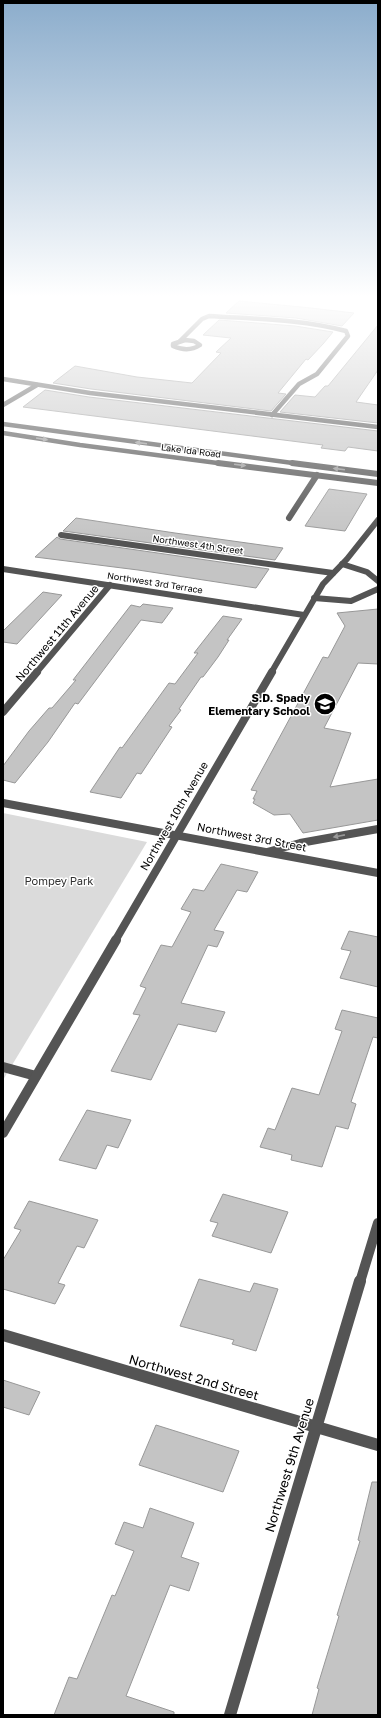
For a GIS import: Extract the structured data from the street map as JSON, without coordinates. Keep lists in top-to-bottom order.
{
  "streets": {
    "street": [
      "Lake Ida Road",
      "Northwest 4th Street",
      "Northwest 3rd Terrace",
      "Northwest 11th Avenue",
      "Northwest 10th Avenue",
      "Northwest 3rd Street",
      "Northwest 2nd Street",
      "Northwest 9th Avenue"
    ]
  },
  "crossings": [
    ["Northwest 4th Street", "Northwest 10th Avenue"],
    ["Northwest 3rd Terrace", "Northwest 11th Avenue"],
    ["Northwest 3rd Terrace", "Northwest 10th Avenue"],
    ["Northwest 10th Avenue", "Northwest 3rd Street"],
    ["Northwest 2nd Street", "Northwest 9th Avenue"]
  ],
  "parks": ["Pompey Park"],
  "places": {
    "school or university": ["S.D. Spady Elementary School"]
  }
}
